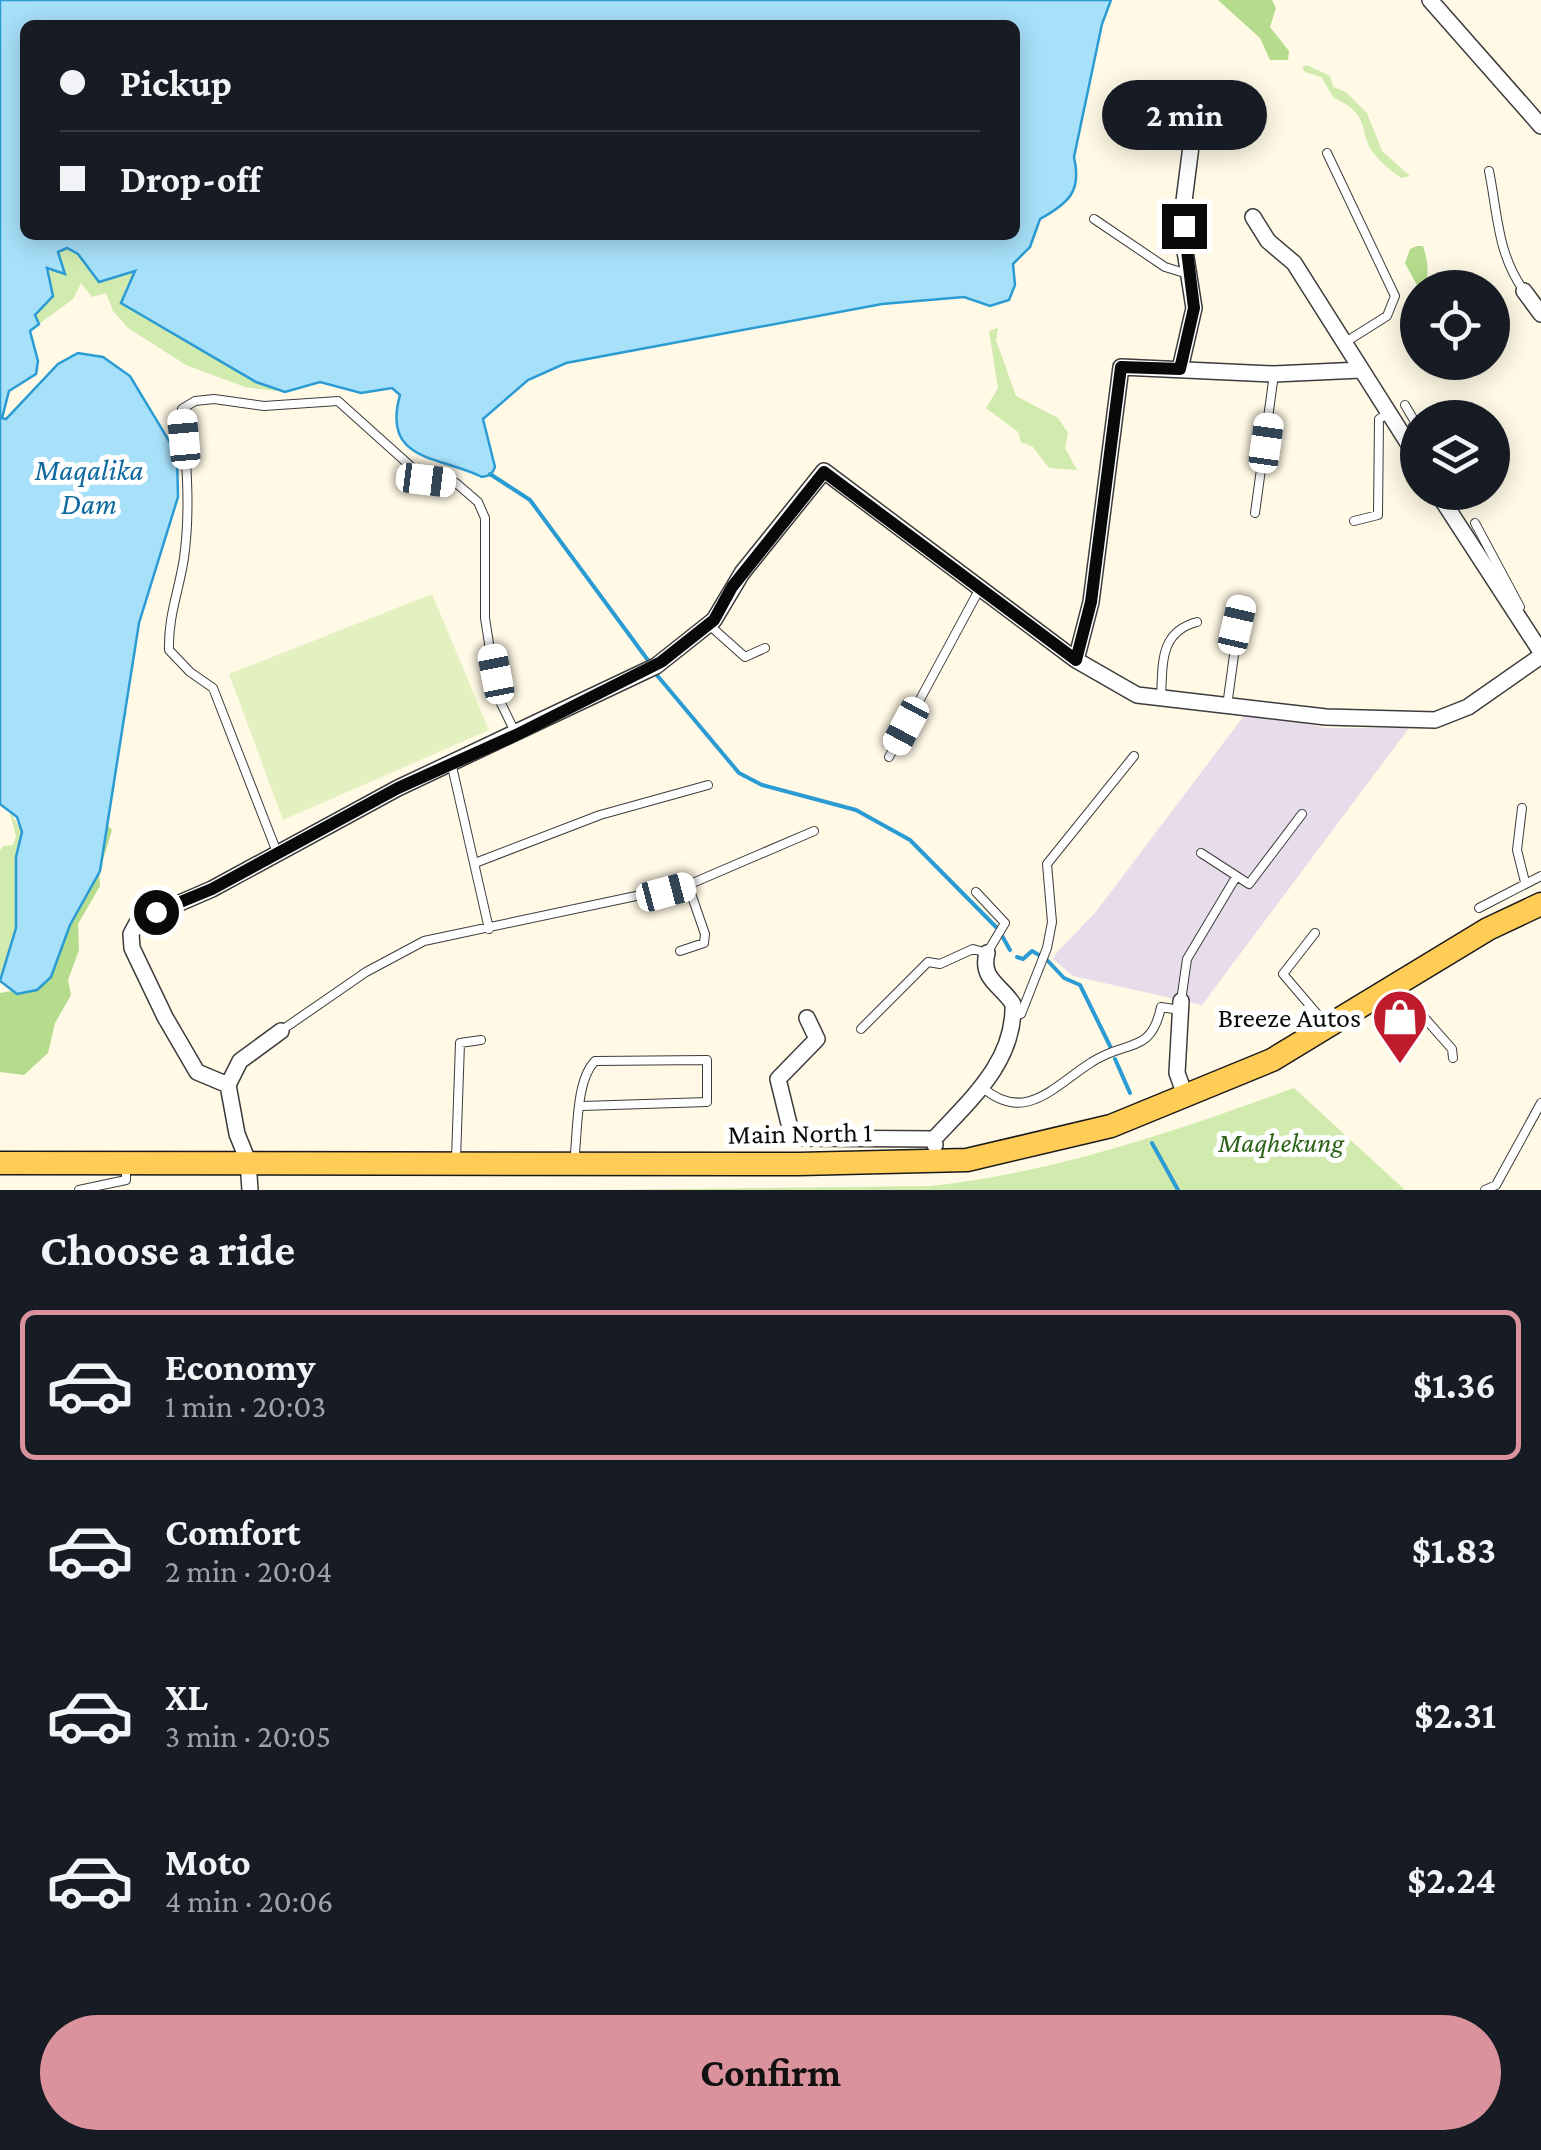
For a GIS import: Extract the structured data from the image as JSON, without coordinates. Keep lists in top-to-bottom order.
{
  "streets": {
    "main road": ["Main North 1"]
  },
  "water": ["Maqalika Dam"],
  "parks": ["Maqhekung"],
  "places": {
    "shop": ["Breeze Autos"]
  },
  "page": {
    "banner": ["Pickup", "Drop-off"],
    "bubble": "2 min",
    "heading": "Choose a ride",
    "list": [
      {
        "name": "Economy",
        "note": "1 min · 20:03",
        "value": "$1.36"
      },
      {
        "name": "Comfort",
        "note": "2 min · 20:04",
        "value": "$1.83"
      },
      {
        "name": "XL",
        "note": "3 min · 20:05",
        "value": "$2.31"
      },
      {
        "name": "Moto",
        "note": "4 min · 20:06",
        "value": "$2.24"
      }
    ],
    "buttons": "Confirm"
  }
}
